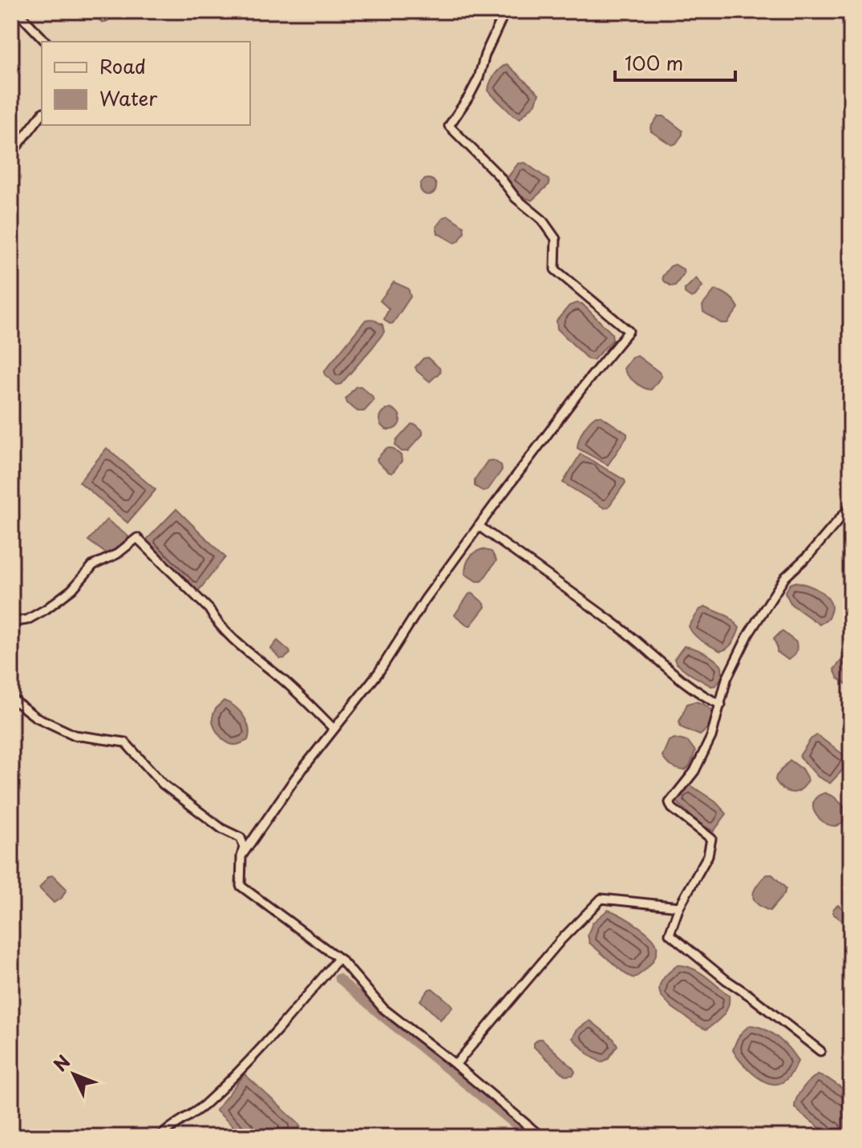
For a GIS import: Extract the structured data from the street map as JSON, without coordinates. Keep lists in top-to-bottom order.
{
  "legend": ["Road", "Water"],
  "scale_bar": "100 m",
  "north": "top left"
}
